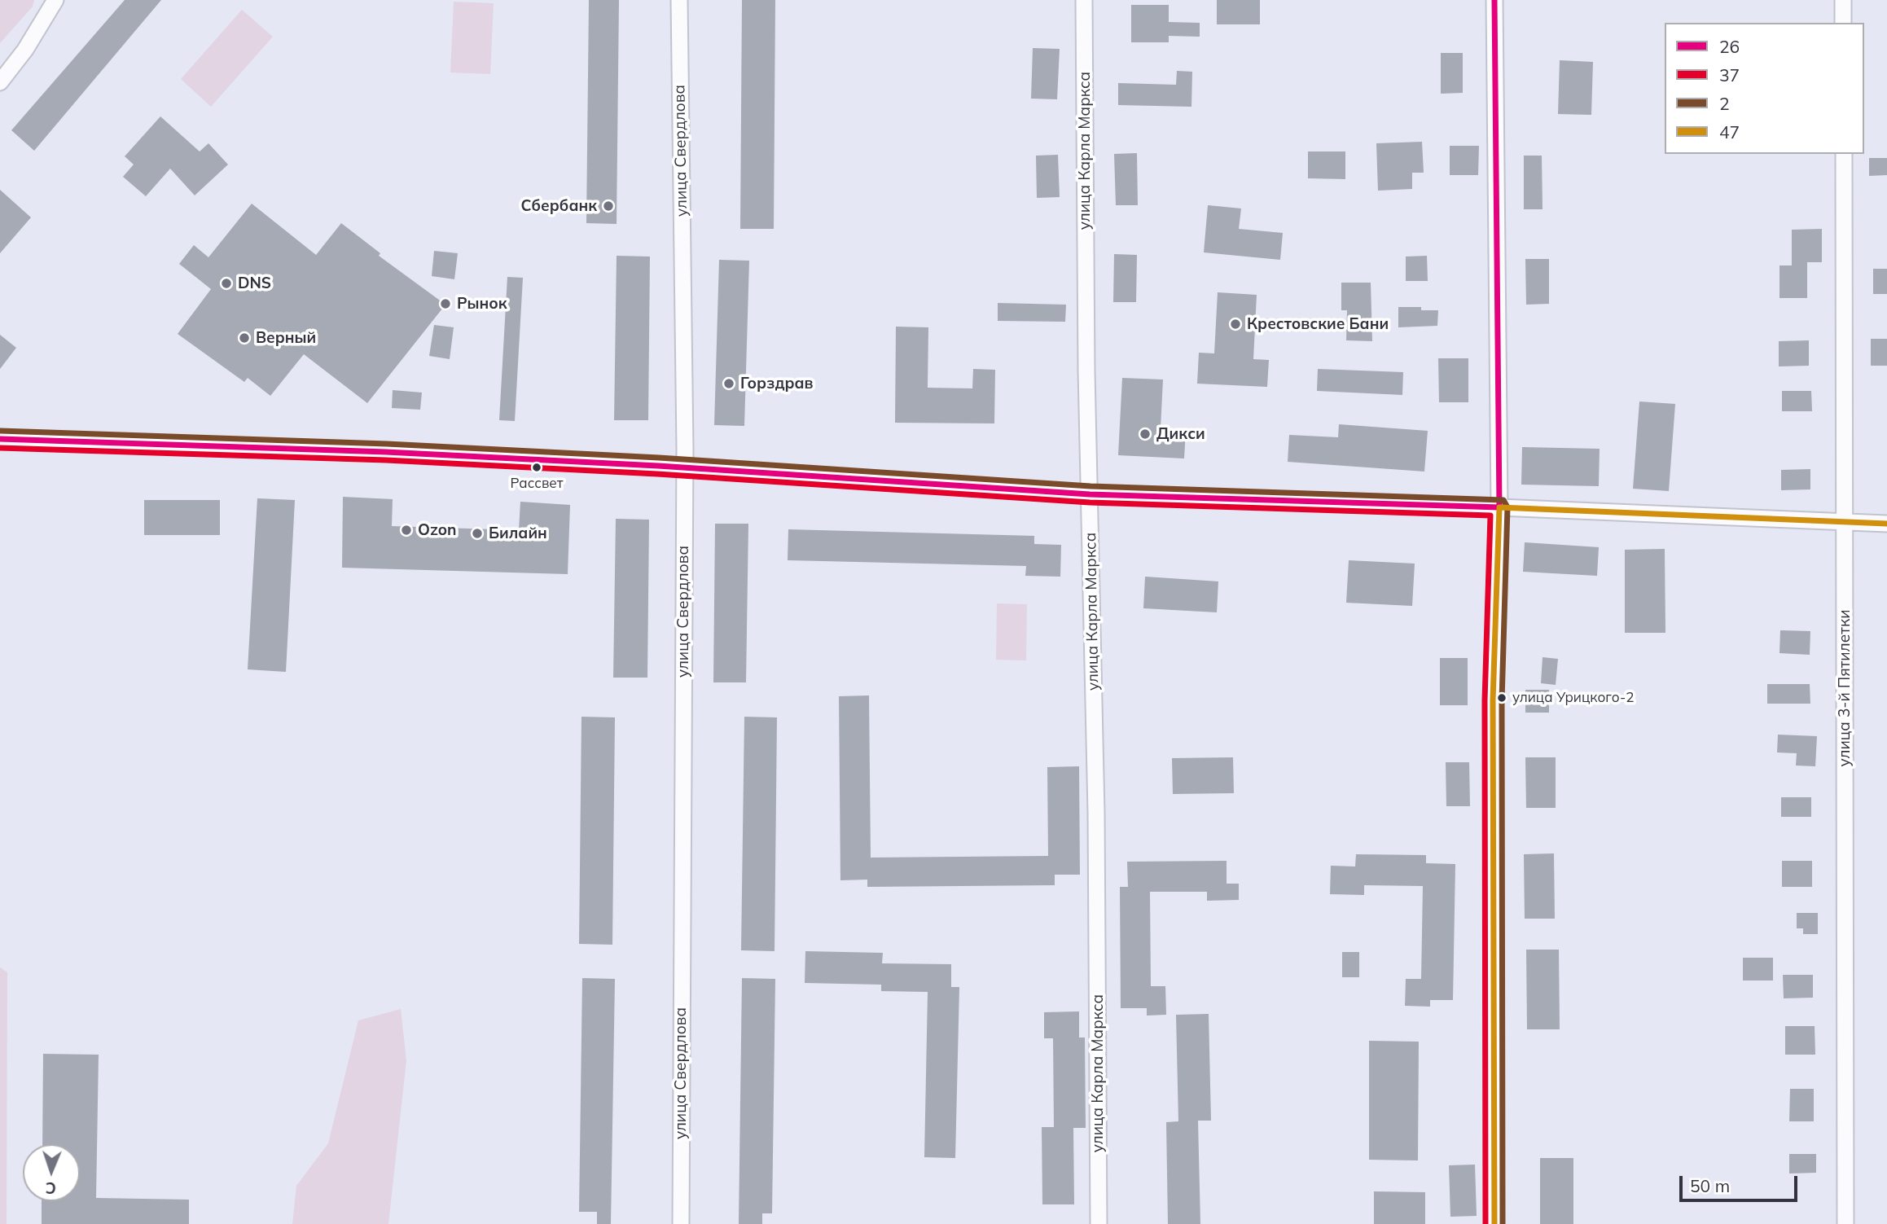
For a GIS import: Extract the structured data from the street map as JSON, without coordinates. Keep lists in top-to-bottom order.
{
  "streets": {
    "street": ["улица Свердлова", "улица Карла Маркса", "улица 3-й Пятилетки"]
  },
  "places": [
    "Сбербанк",
    "DNS",
    "Рынок",
    "Крестовские Бани",
    "Верный",
    "Горздрав",
    "Дикси",
    "Рассвет",
    "Ozon",
    "Билайн",
    "улица Урицкого-2"
  ],
  "lines": [
    "transit line 26",
    "transit line 2",
    "transit line 37",
    "transit line 47"
  ],
  "legend": [
    "26",
    "37",
    "2",
    "47"
  ],
  "scale_bar": "50 m",
  "north": "bottom"
}
